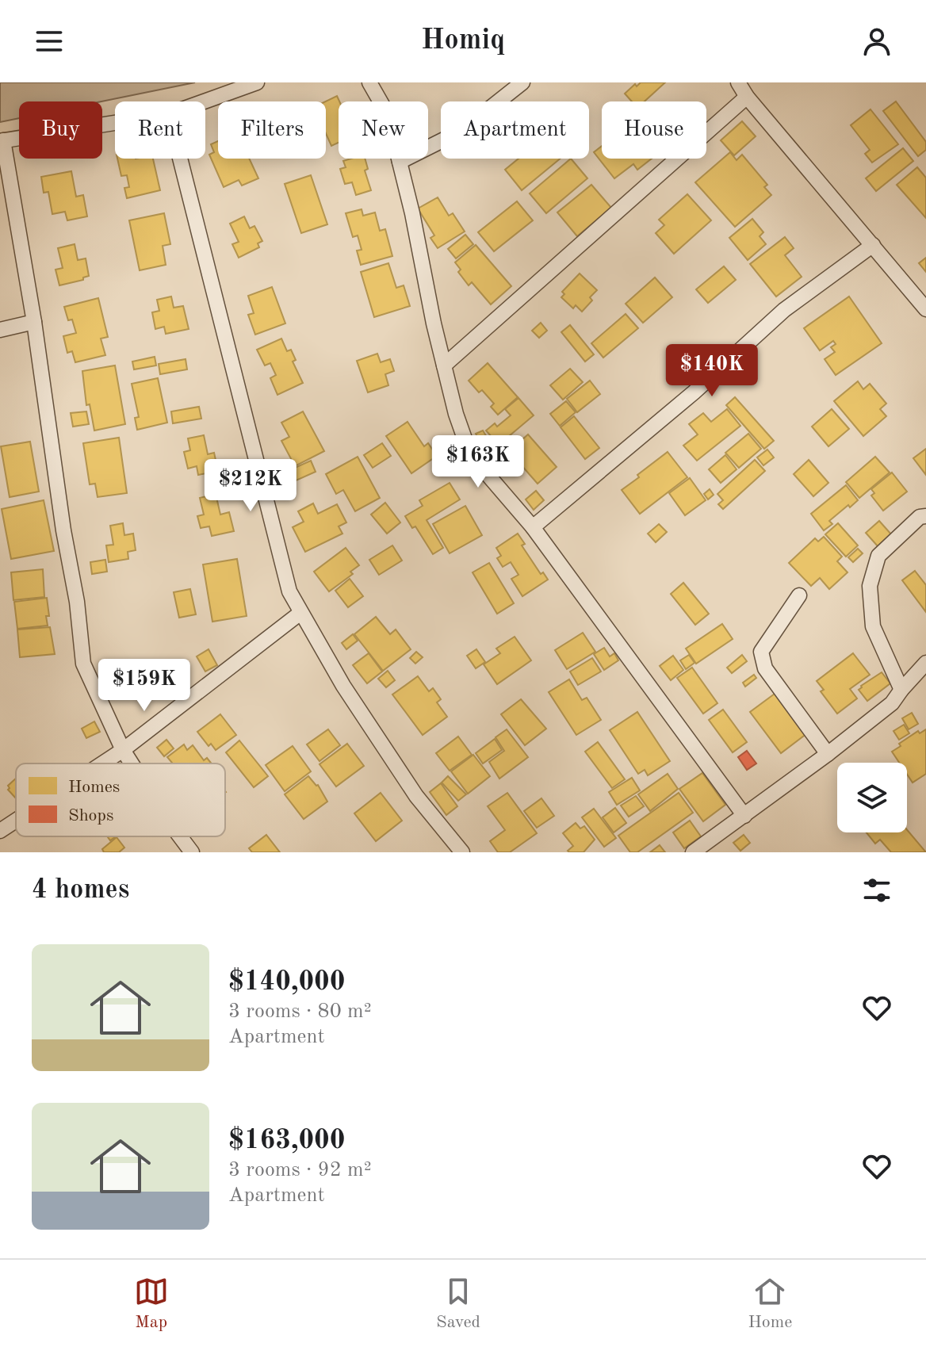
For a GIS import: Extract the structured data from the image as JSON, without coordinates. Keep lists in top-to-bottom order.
{
  "legend": ["Homes", "Shops"],
  "page": {
    "header": "Homiq",
    "chip": [
      "Buy",
      "Rent",
      "Filters",
      "New",
      "Apartment",
      "House"
    ],
    "price": [
      "$140K",
      "$163K",
      "$212K",
      "$159K"
    ],
    "heading": "4 homes",
    "list": [
      {
        "name": "$140,000",
        "note": "3 rooms · 80 m² · Apartment"
      },
      {
        "name": "$163,000",
        "note": "3 rooms · 92 m² · Apartment"
      }
    ],
    "tabs": ["Map", "Saved", "Home"]
  }
}
